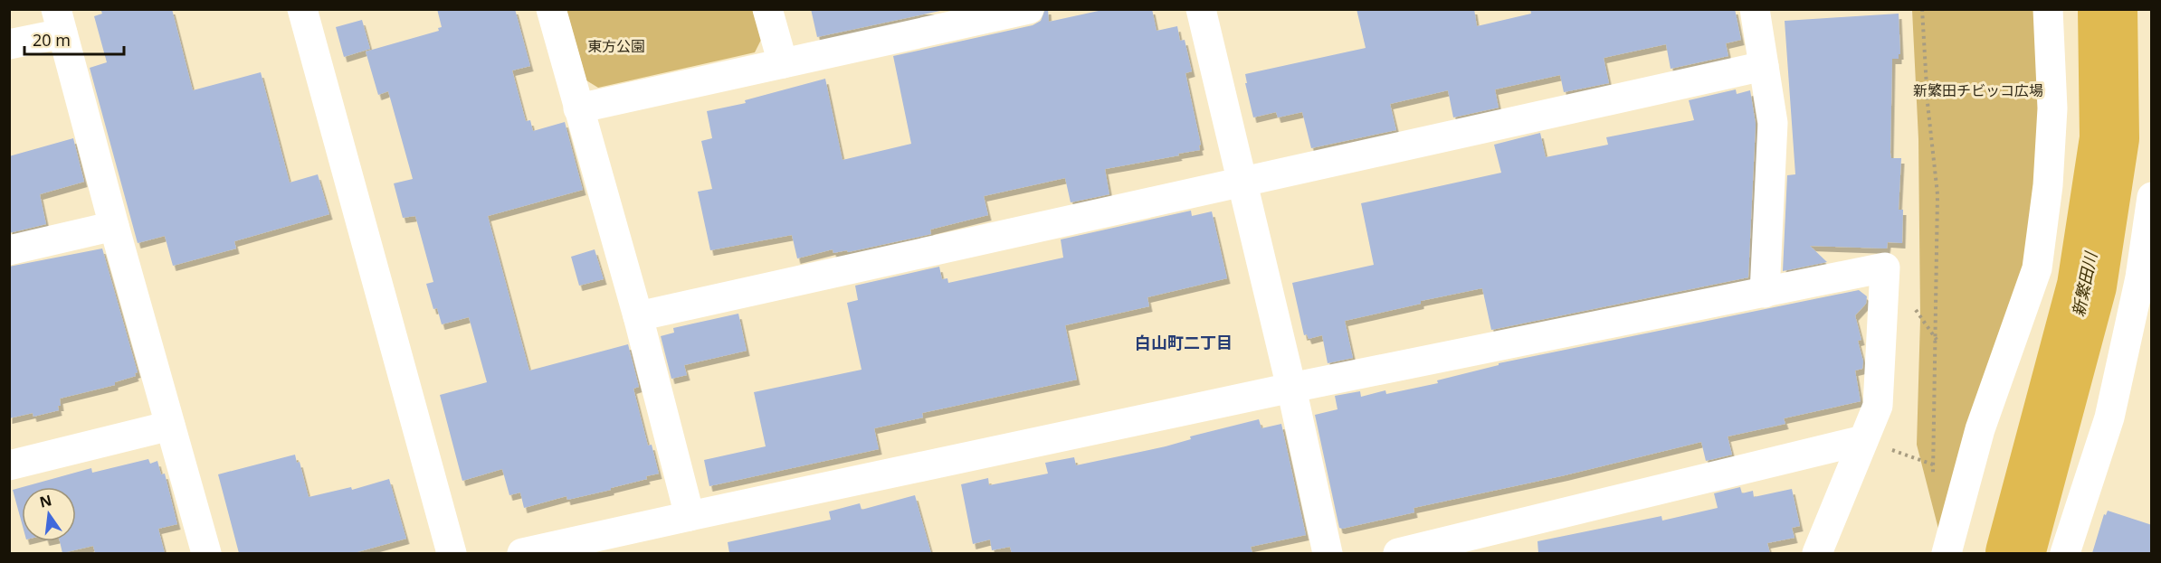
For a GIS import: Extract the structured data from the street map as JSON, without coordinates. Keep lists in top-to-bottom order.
{
  "districts": ["白山町二丁目"],
  "water": ["新繁田川"],
  "parks": ["東方公園", "新繁田チビッコ広場"],
  "scale_bar": "20 m",
  "north": "top"
}
